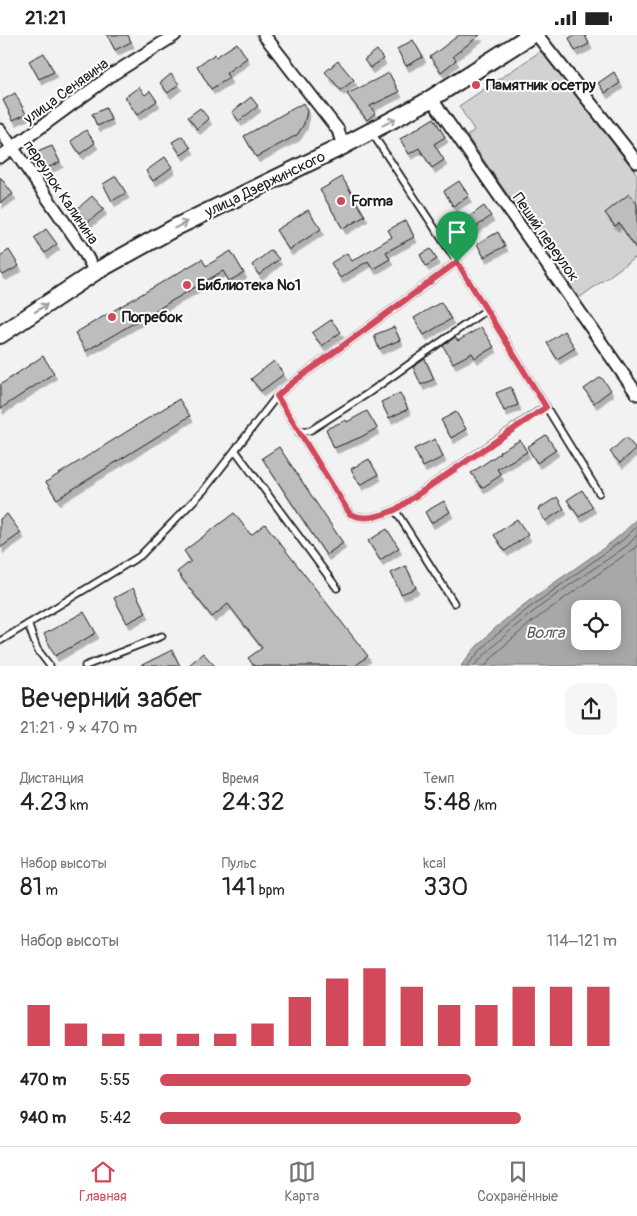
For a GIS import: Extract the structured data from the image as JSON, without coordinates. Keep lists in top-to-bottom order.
{
  "streets": {
    "main road": ["улица Дзержинского"],
    "street": ["улица Сенявина", "переулок Калинина", "Пеший переулок"]
  },
  "crossings": [
    ["улица Сенявина", "переулок Калинина"],
    ["улица Дзержинского", "переулок Калинина"],
    ["улица Дзержинского", "Пеший переулок"]
  ],
  "one_way": ["улица Дзержинского"],
  "water": ["Волга"],
  "places": [
    "Памятник осетру",
    "Forma",
    "Библиотека №1",
    "Погребок"
  ],
  "page": {
    "status": "21:21",
    "heading": ["Вечерний забег", "21:21 · 9 × 470 m"],
    "stats": [
      ["Дистанция", "4.23 km"],
      ["Время", "24:32"],
      ["Темп", "5:48 /km"],
      ["Набор высоты", "81 m"],
      ["Пульс", "141 bpm"],
      ["kcal", "330"]
    ],
    "chart": ["Набор высоты", "114–121 m"],
    "list": [
      {
        "name": "470 m",
        "note": "5:55"
      },
      {
        "name": "940 m",
        "note": "5:42"
      }
    ],
    "tabs": ["Главная", "Карта", "Сохранённые"]
  }
}
